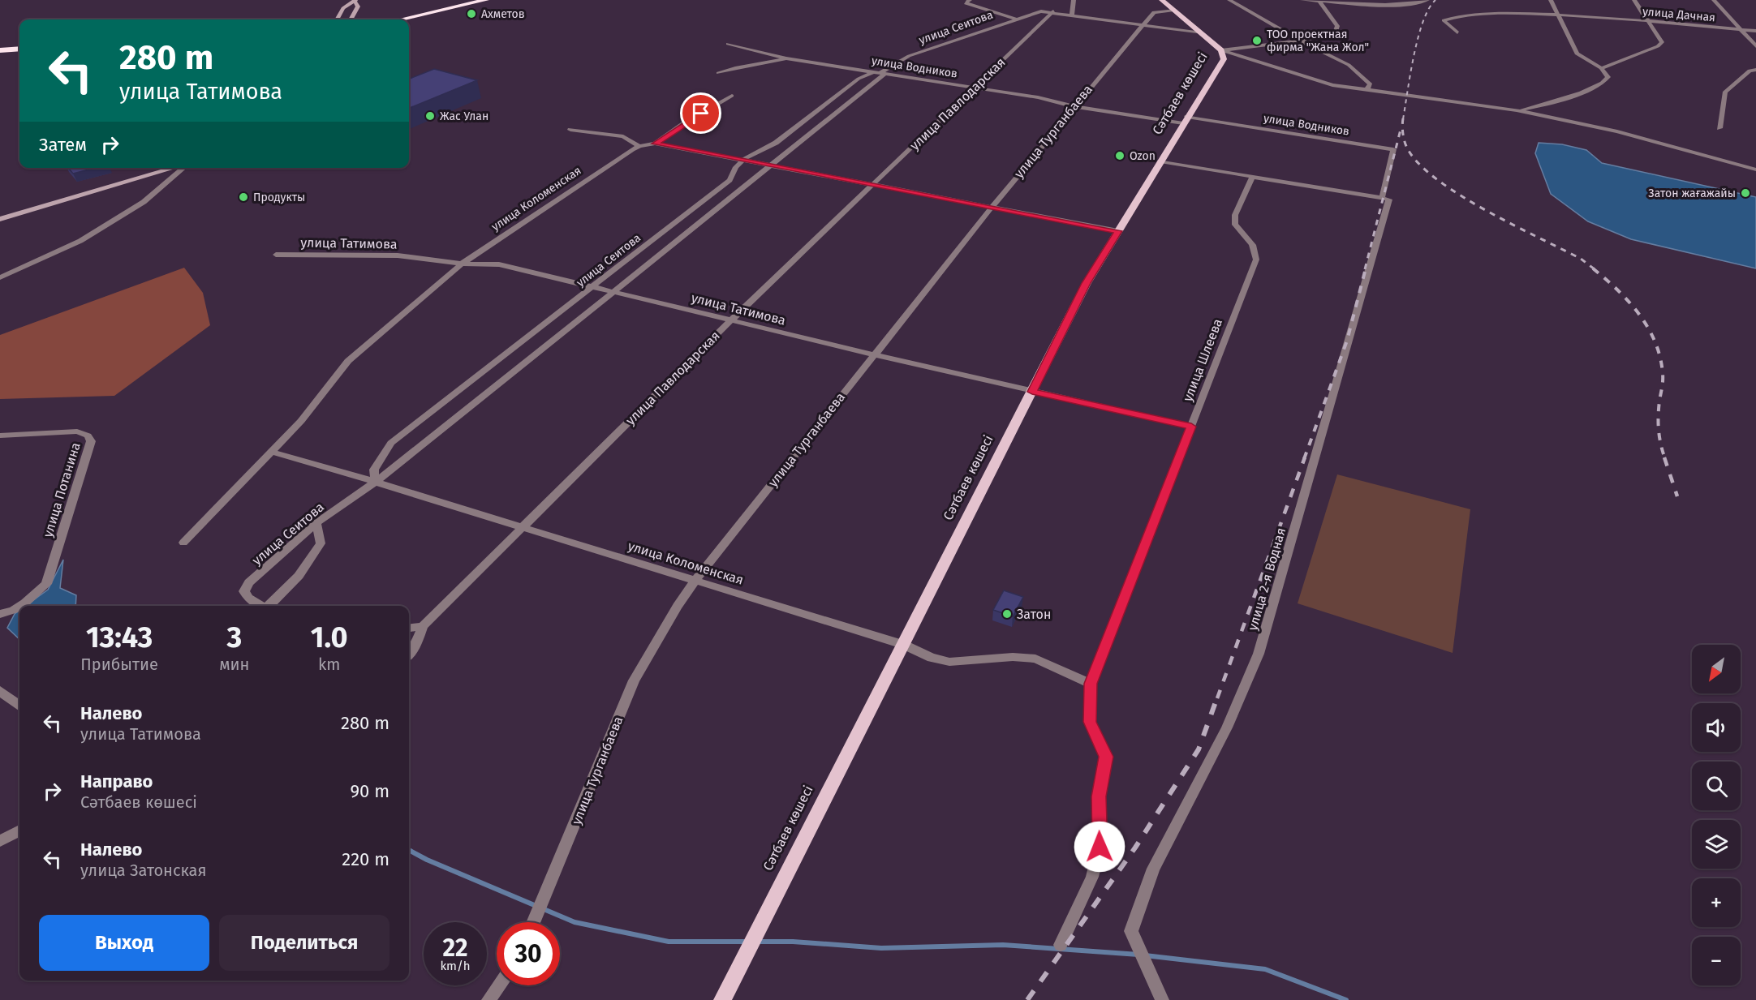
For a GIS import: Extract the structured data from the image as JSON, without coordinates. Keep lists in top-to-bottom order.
{
  "streets": {
    "main road": ["Сәтбаев көшесі"],
    "street": [
      "улица Дачная",
      "улица Сеитова",
      "улица Водников",
      "улица Павлодарская",
      "улица Турганбаева",
      "улица Коломенская",
      "улица Татимова",
      "улица Шлеева",
      "улица Потанина",
      "улица 2-я Водная"
    ]
  },
  "crossings": [
    ["улица Сеитова", "улица Водников"],
    ["улица Сеитова", "Сәтбаев көшесі"],
    ["улица Сеитова", "улица Павлодарская"],
    ["улица Сеитова", "улица Турганбаева"],
    ["улица Сеитова", "улица Коломенская"],
    ["улица Сеитова", "улица Татимова"],
    ["улица Водников", "Сәтбаев көшесі"],
    ["улица Водников", "улица Павлодарская"],
    ["улица Водников", "улица Турганбаева"],
    ["улица Водников", "улица 2-я Водная"],
    ["Сәтбаев көшесі", "улица Турганбаева"],
    ["Сәтбаев көшесі", "улица Коломенская"],
    ["Сәтбаев көшесі", "улица Татимова"],
    ["улица Павлодарская", "улица Коломенская"],
    ["улица Павлодарская", "улица Татимова"],
    ["улица Турганбаева", "улица Коломенская"],
    ["улица Турганбаева", "улица Татимова"],
    ["улица Коломенская", "улица Татимова"],
    ["улица Коломенская", "улица Шлеева"],
    ["улица Татимова", "улица Шлеева"]
  ],
  "places": [
    "Ахметов",
    "ТОО проектная фирма \"Жана Жол\"",
    "Жас Улан",
    "Ozon",
    "Затон жағажайы",
    "Продукты",
    "Затон"
  ],
  "north": "bottom left",
  "page": {
    "turn": ["280 m", "улица Татимова"],
    "then": "Затем",
    "eta": [
      "13:43",
      "Прибытие",
      "3",
      "мин",
      "1.0",
      "km"
    ],
    "map_buttons": ["+", "−"],
    "list": [
      {
        "name": "Налево",
        "note": "улица Татимова",
        "value": "280 m"
      },
      {
        "name": "Направо",
        "note": "Сәтбаев көшесі",
        "value": "90 m"
      },
      {
        "name": "Налево",
        "note": "улица Затонская",
        "value": "220 m"
      }
    ],
    "buttons": ["Выход", "Поделиться"],
    "speed": "22 km/h",
    "limit": "30"
  }
}
